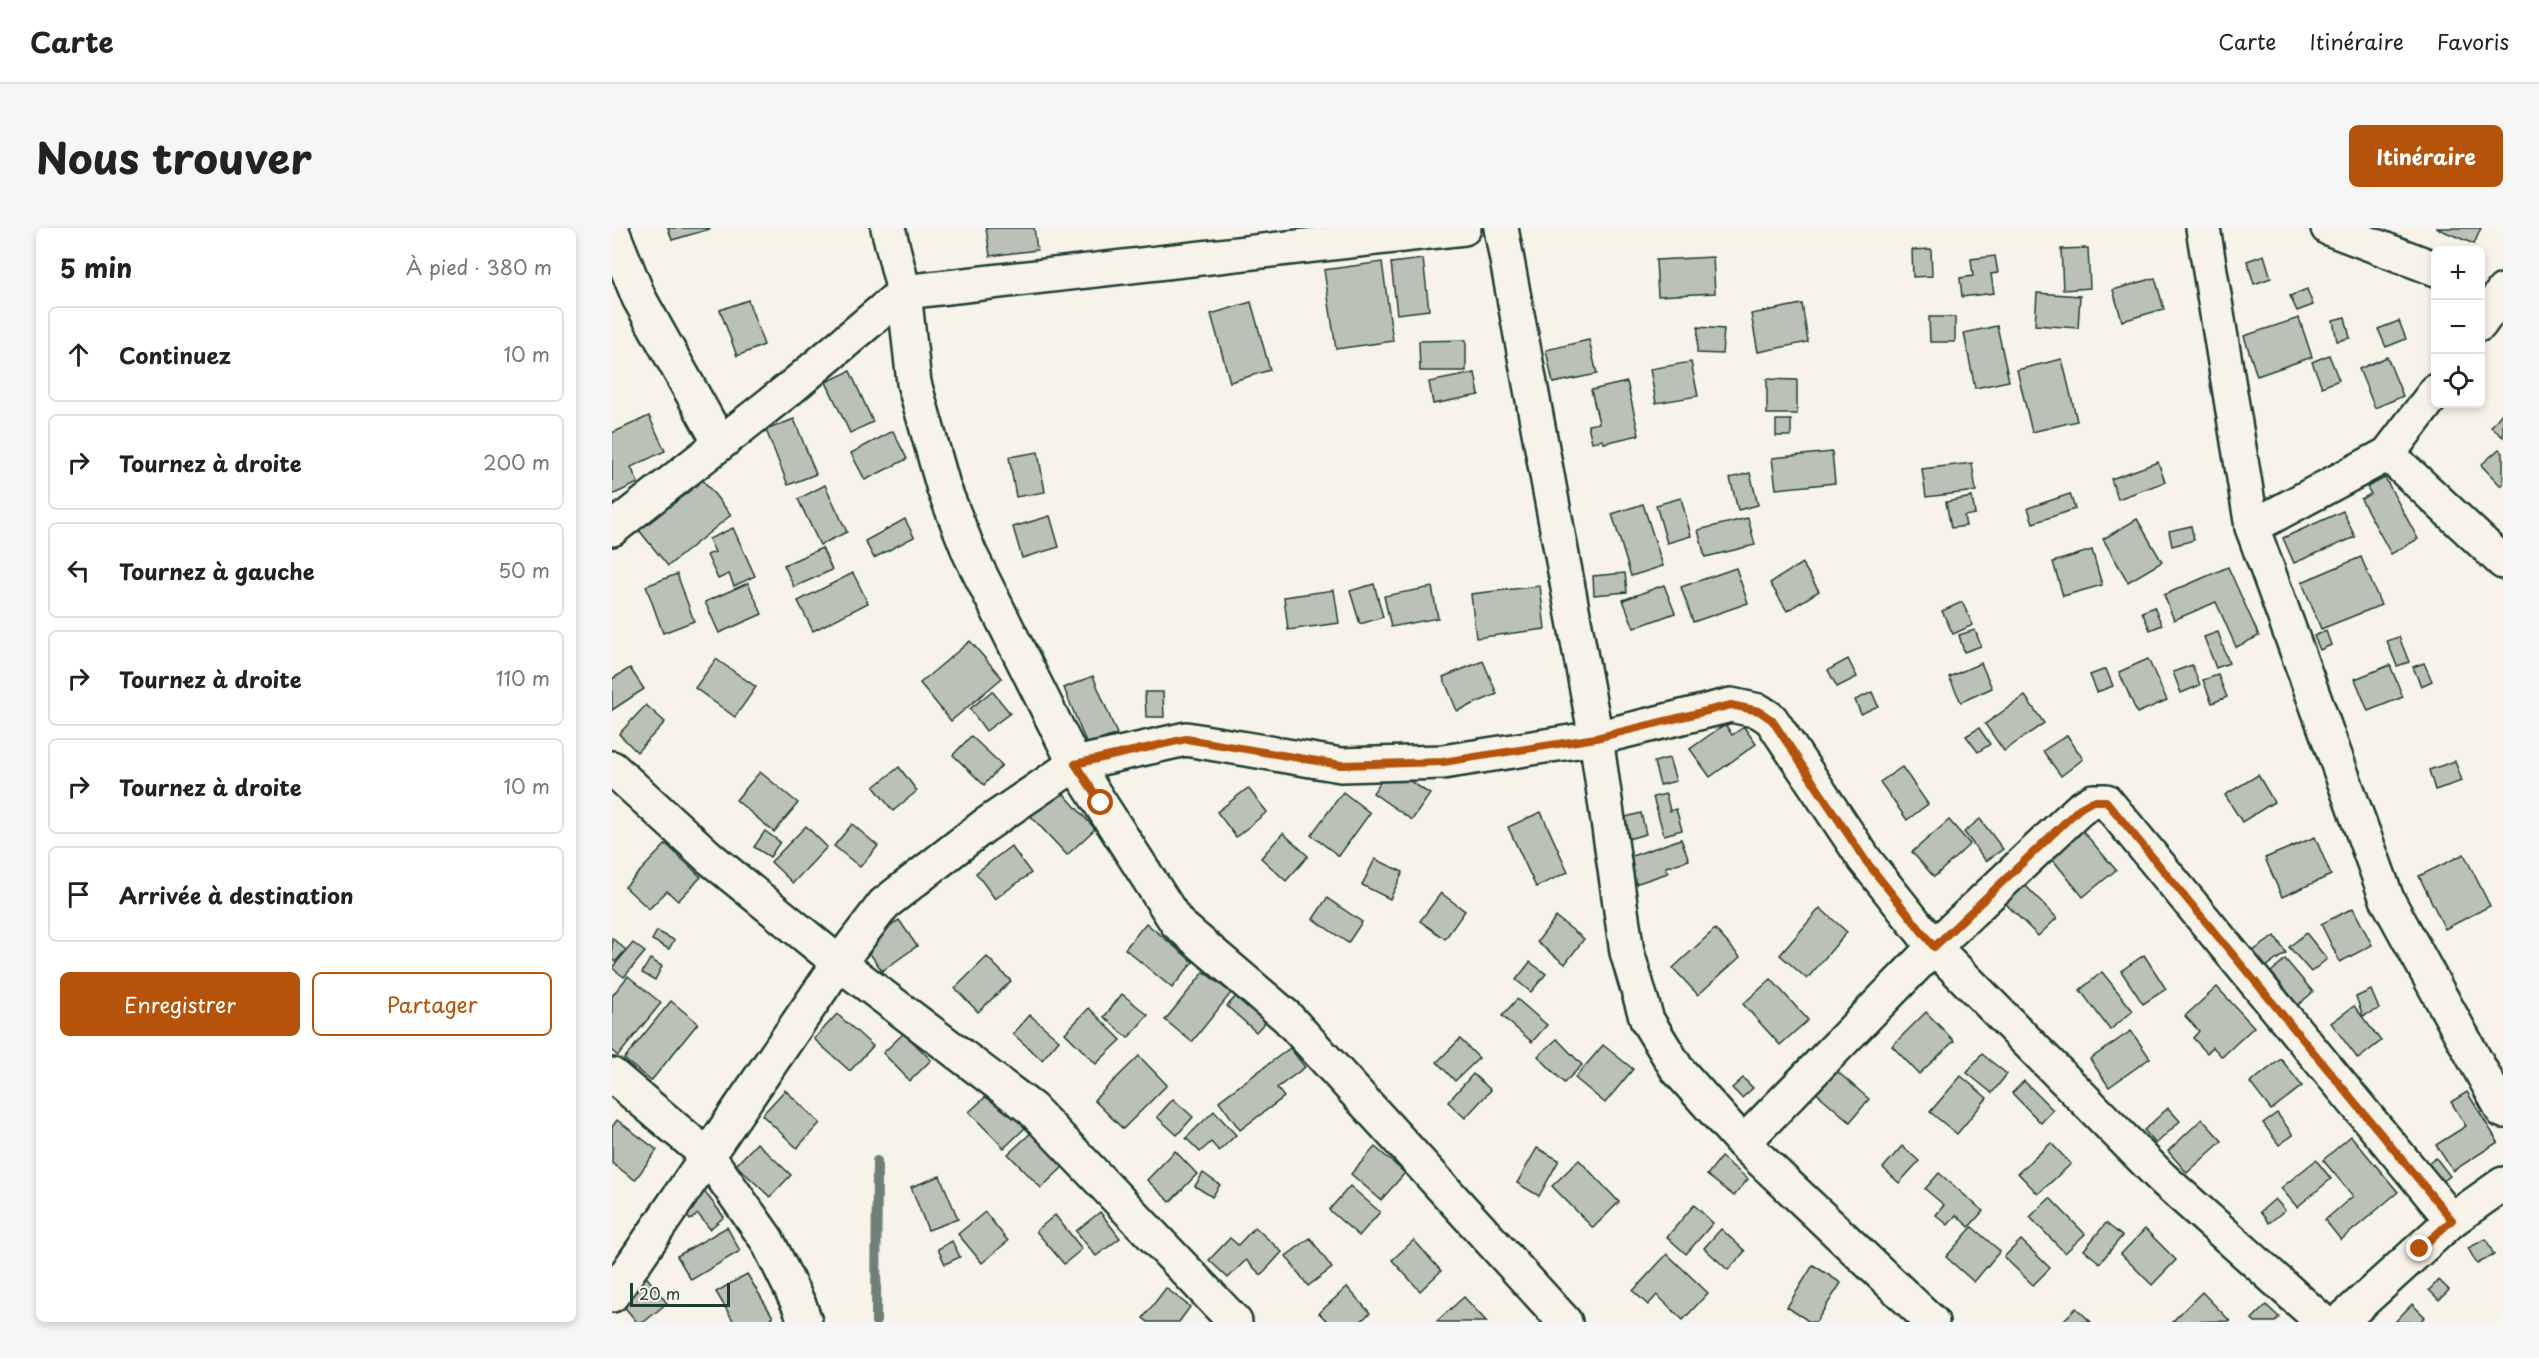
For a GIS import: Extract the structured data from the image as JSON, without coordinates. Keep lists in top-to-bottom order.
{
  "scale_bar": "20 m",
  "page": {
    "header": "Carte",
    "nav": ["Carte", "Itinéraire", "Favoris"],
    "title": "Nous trouver",
    "buttons": [
      "Itinéraire",
      ["Enregistrer", "Partager"]
    ],
    "heading": ["5 min", "À pied · 380 m"],
    "map_buttons": ["+", "−"],
    "list": [
      ["Continuez", "10 m"],
      ["Tournez à droite", "200 m"],
      ["Tournez à gauche", "50 m"],
      ["Tournez à droite", "110 m"],
      ["Tournez à droite", "10 m"],
      "Arrivée à destination"
    ],
    "scale": "20 m"
  }
}
